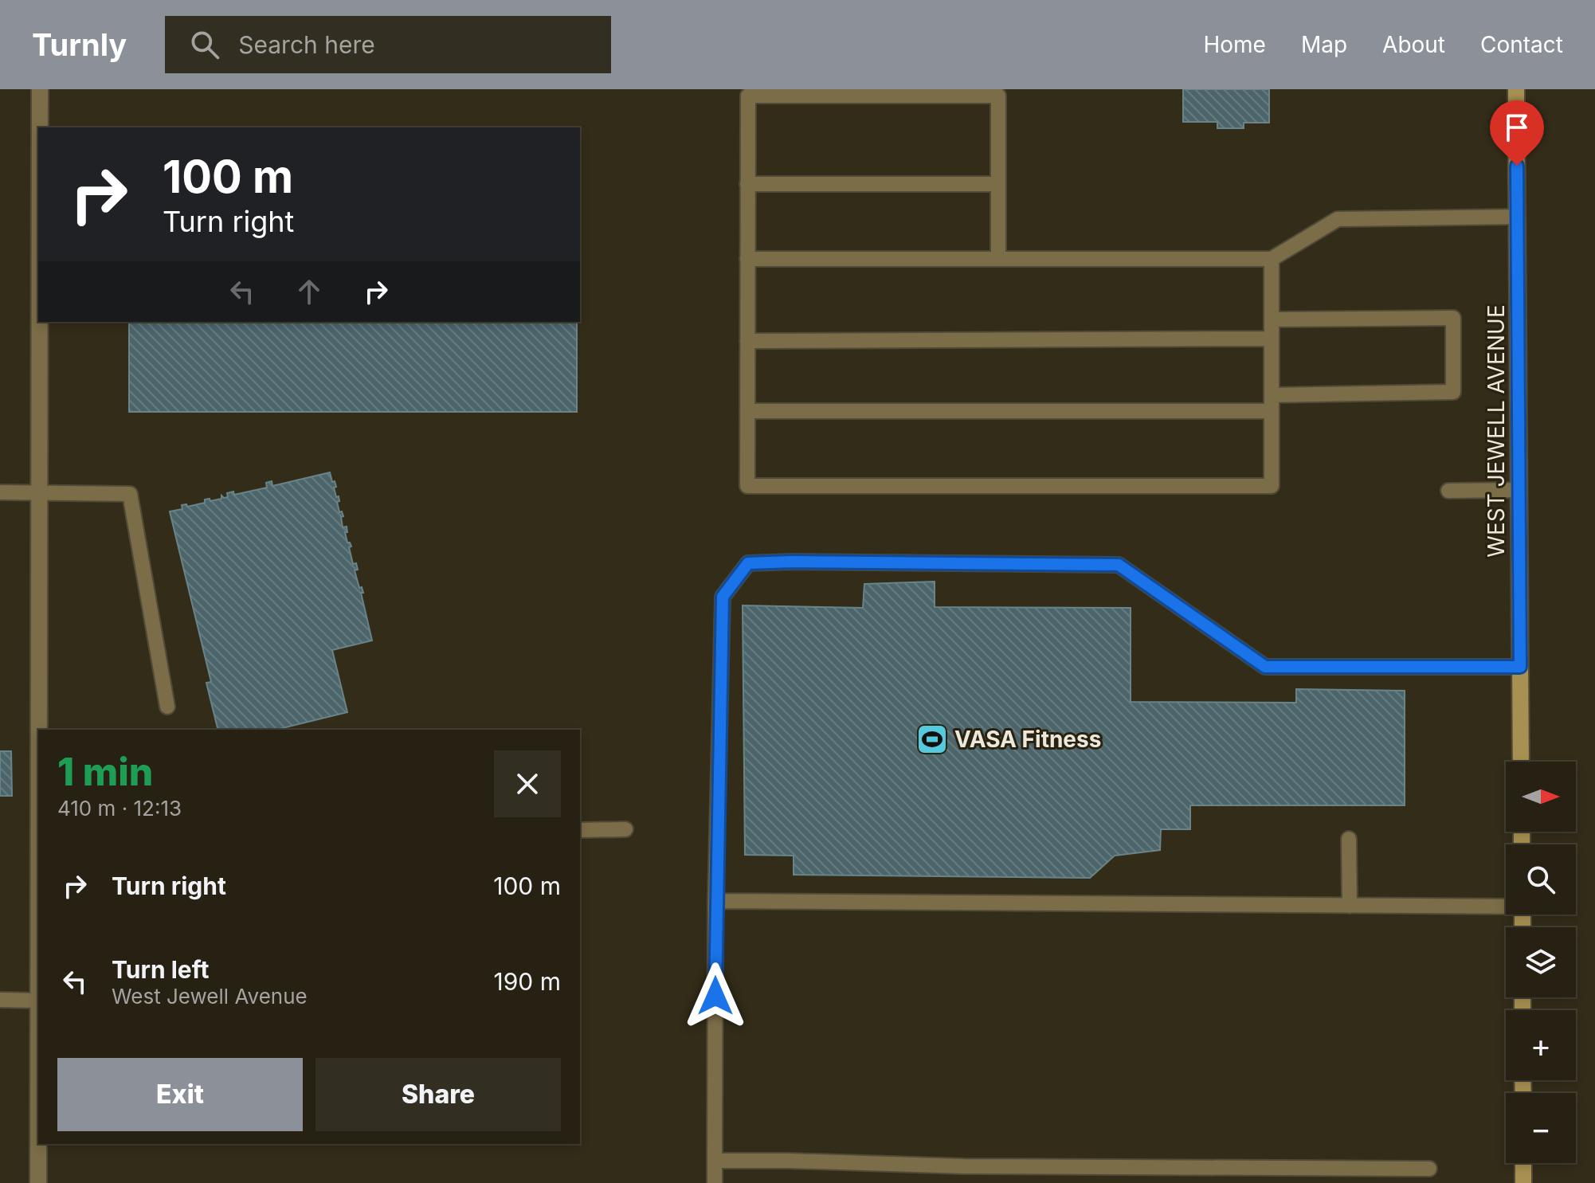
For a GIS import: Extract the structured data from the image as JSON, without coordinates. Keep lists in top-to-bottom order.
{
  "streets": {
    "main road": ["WEST JEWELL AVENUE"]
  },
  "places": {
    "sports": ["VASA Fitness"]
  },
  "north": "right",
  "page": {
    "header": "Turnly",
    "search": "Search here",
    "nav": [
      "Home",
      "Map",
      "About",
      "Contact"
    ],
    "turn": ["100 m", "Turn right"],
    "heading": ["1 min", "410 m · 12:13"],
    "map_buttons": ["+", "−"],
    "list": [
      {
        "name": "Turn right",
        "value": "100 m"
      },
      {
        "name": "Turn left",
        "note": "West Jewell Avenue",
        "value": "190 m"
      }
    ],
    "buttons": ["Exit", "Share"]
  }
}
